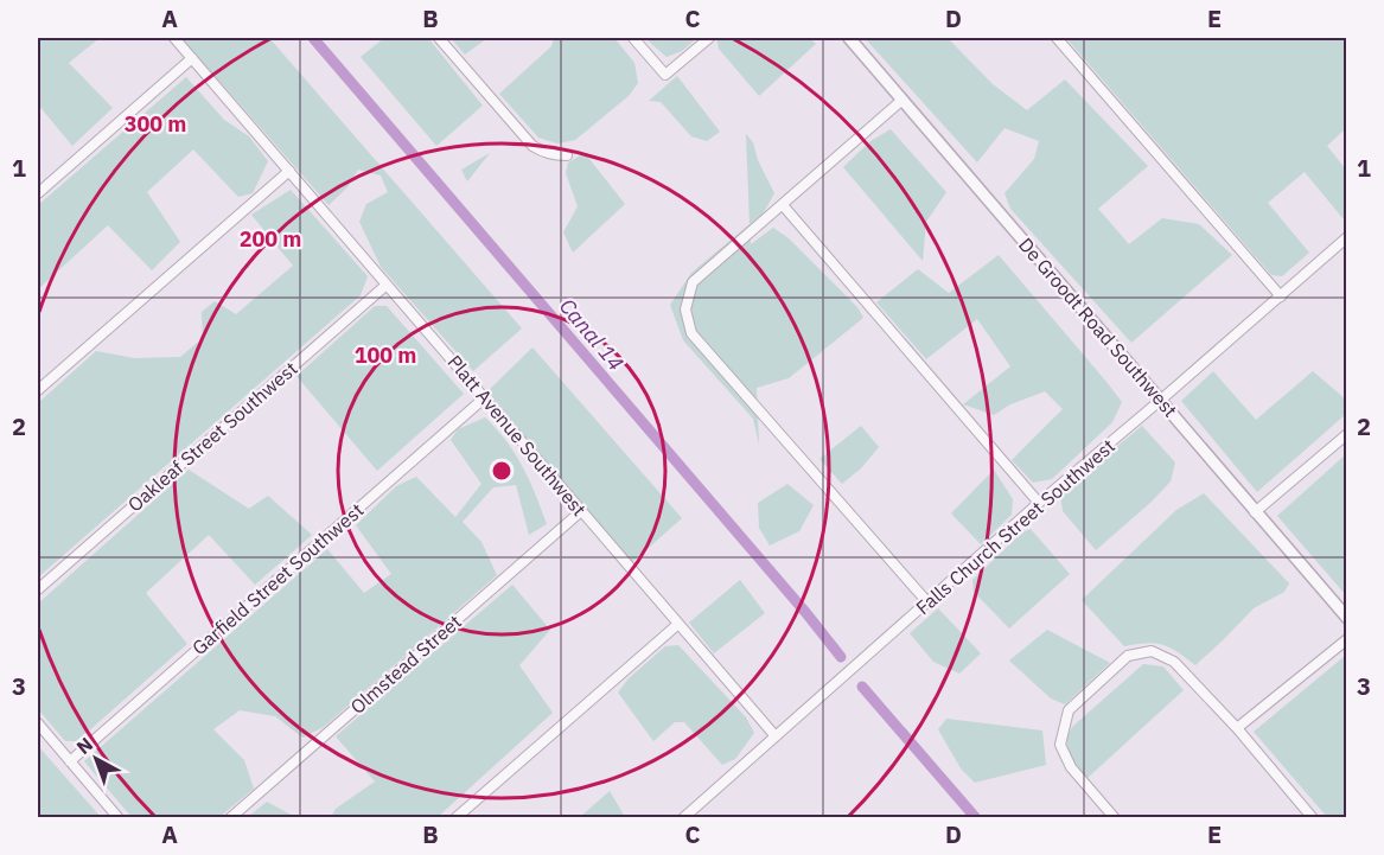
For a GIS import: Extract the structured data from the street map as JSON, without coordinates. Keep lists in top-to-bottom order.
{
  "streets": {
    "street": [
      "De Groodt Road Southwest",
      "Platt Avenue Southwest",
      "Oakleaf Street Southwest",
      "Falls Church Street Southwest",
      "Garfield Street Southwest",
      "Olmstead Street"
    ]
  },
  "crossings": [
    ["De Groodt Road Southwest", "Falls Church Street Southwest"],
    ["Platt Avenue Southwest", "Oakleaf Street Southwest"],
    ["Platt Avenue Southwest", "Falls Church Street Southwest"],
    ["Platt Avenue Southwest", "Garfield Street Southwest"],
    ["Platt Avenue Southwest", "Olmstead Street"]
  ],
  "water": ["Canal 14"],
  "north": "top left",
  "grid": {
    "columns": [
      "A",
      "B",
      "C",
      "D",
      "E"
    ],
    "rows": ["1", "2", "3"]
  },
  "rings": ["300 m", "200 m", "100 m"]
}
